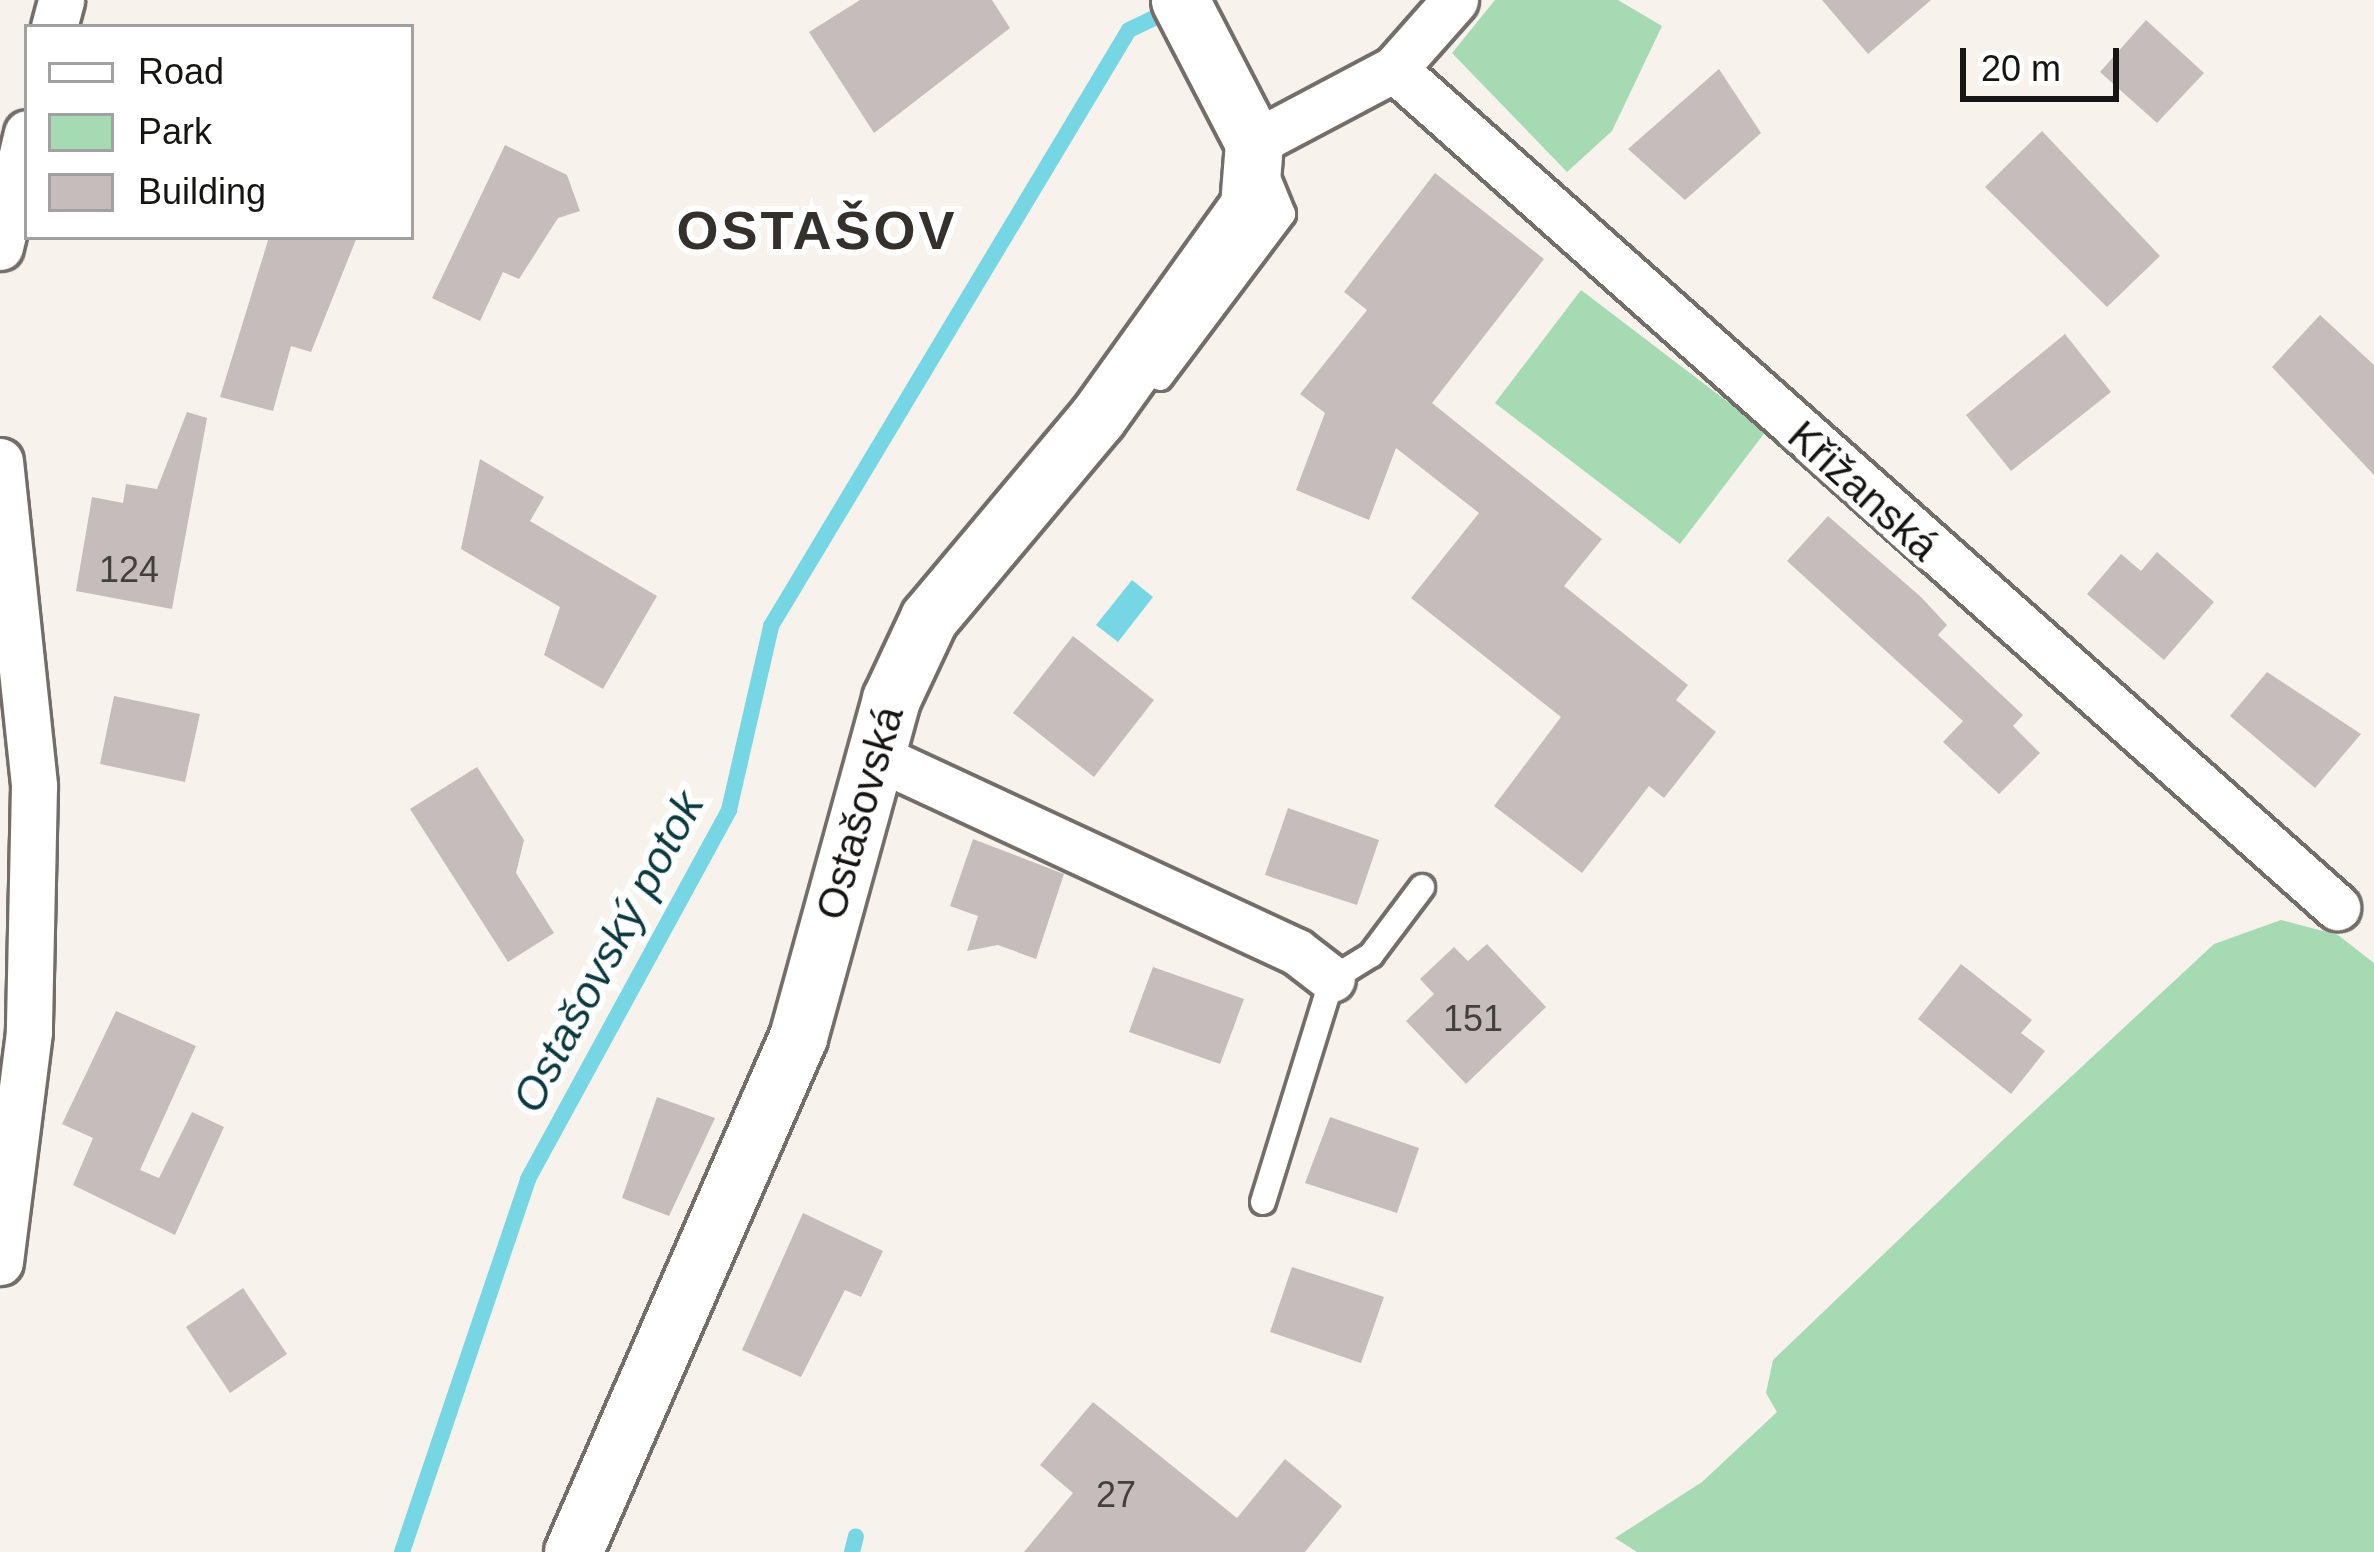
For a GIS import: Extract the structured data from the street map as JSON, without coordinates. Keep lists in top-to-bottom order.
{
  "streets": {
    "street": ["Křižanská", "Ostašovská"]
  },
  "districts": ["OSTAŠOV"],
  "water": ["Ostašovský potok"],
  "house_numbers": ["124", "151", "27"],
  "legend": ["Road", "Park", "Building"],
  "scale_bar": "20 m"
}
